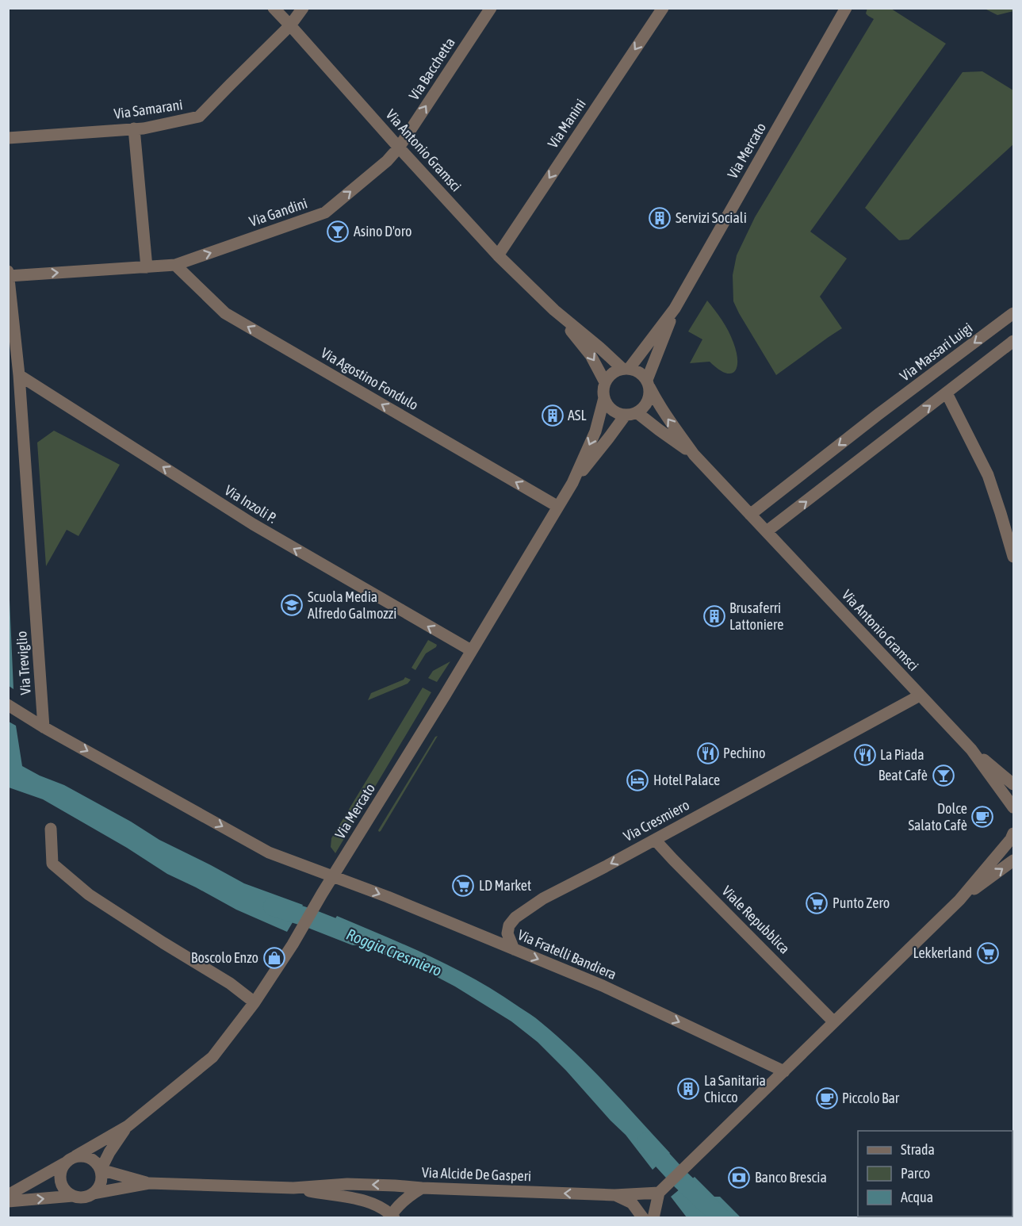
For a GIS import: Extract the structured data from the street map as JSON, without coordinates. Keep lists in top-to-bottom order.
{
  "streets": {
    "street": [
      "Via Bacchetta",
      "Via Samarani",
      "Via Manini",
      "Via Antonio Gramsci",
      "Via Mercato",
      "Via Gandini",
      "Via Massari Luigi",
      "Via Agostino Fondulo",
      "Via Inzoli P.",
      "Via Treviglio",
      "Via Cresmiero",
      "Viale Repubblica",
      "Via Fratelli Bandiera",
      "Via Alcide De Gasperi"
    ]
  },
  "crossings": [
    ["Via Bacchetta", "Via Antonio Gramsci"],
    ["Via Bacchetta", "Via Gandini"],
    ["Via Samarani", "Via Antonio Gramsci"],
    ["Via Manini", "Via Antonio Gramsci"],
    ["Via Antonio Gramsci", "Via Mercato"],
    ["Via Antonio Gramsci", "Via Gandini"],
    ["Via Antonio Gramsci", "Via Massari Luigi"],
    ["Via Antonio Gramsci", "Via Cresmiero"],
    ["Via Mercato", "Via Agostino Fondulo"],
    ["Via Mercato", "Via Inzoli P."],
    ["Via Mercato", "Via Fratelli Bandiera"],
    ["Via Mercato", "Via Alcide De Gasperi"],
    ["Via Gandini", "Via Agostino Fondulo"],
    ["Via Gandini", "Via Treviglio"],
    ["Via Inzoli P.", "Via Treviglio"],
    ["Via Cresmiero", "Viale Repubblica"],
    ["Via Cresmiero", "Via Fratelli Bandiera"]
  ],
  "one_way": [
    "Via Bacchetta",
    "Via Manini",
    "Via Gandini",
    "Via Agostino Fondulo",
    "Via Inzoli P.",
    "Via Cresmiero",
    "Via Fratelli Bandiera"
  ],
  "water": ["Roggia Cresmiero"],
  "places": {
    "building": [
      "Servizi Sociali",
      "ASL",
      "Brusaferri Lattoniere",
      "La Sanitaria Chicco"
    ],
    "bar": ["Asino D'oro", "Beat Cafè"],
    "school or university": ["Scuola Media Alfredo Galmozzi"],
    "restaurant": ["Pechino", "La Piada"],
    "hotel": ["Hotel Palace"],
    "cafe": ["Dolce Salato Cafè", "Piccolo Bar"],
    "supermarket": ["LD Market", "Punto Zero", "Lekkerland"],
    "shop": ["Boscolo Enzo"],
    "bank": ["Banco Brescia"]
  },
  "legend": ["Strada", "Parco", "Acqua"]
}
